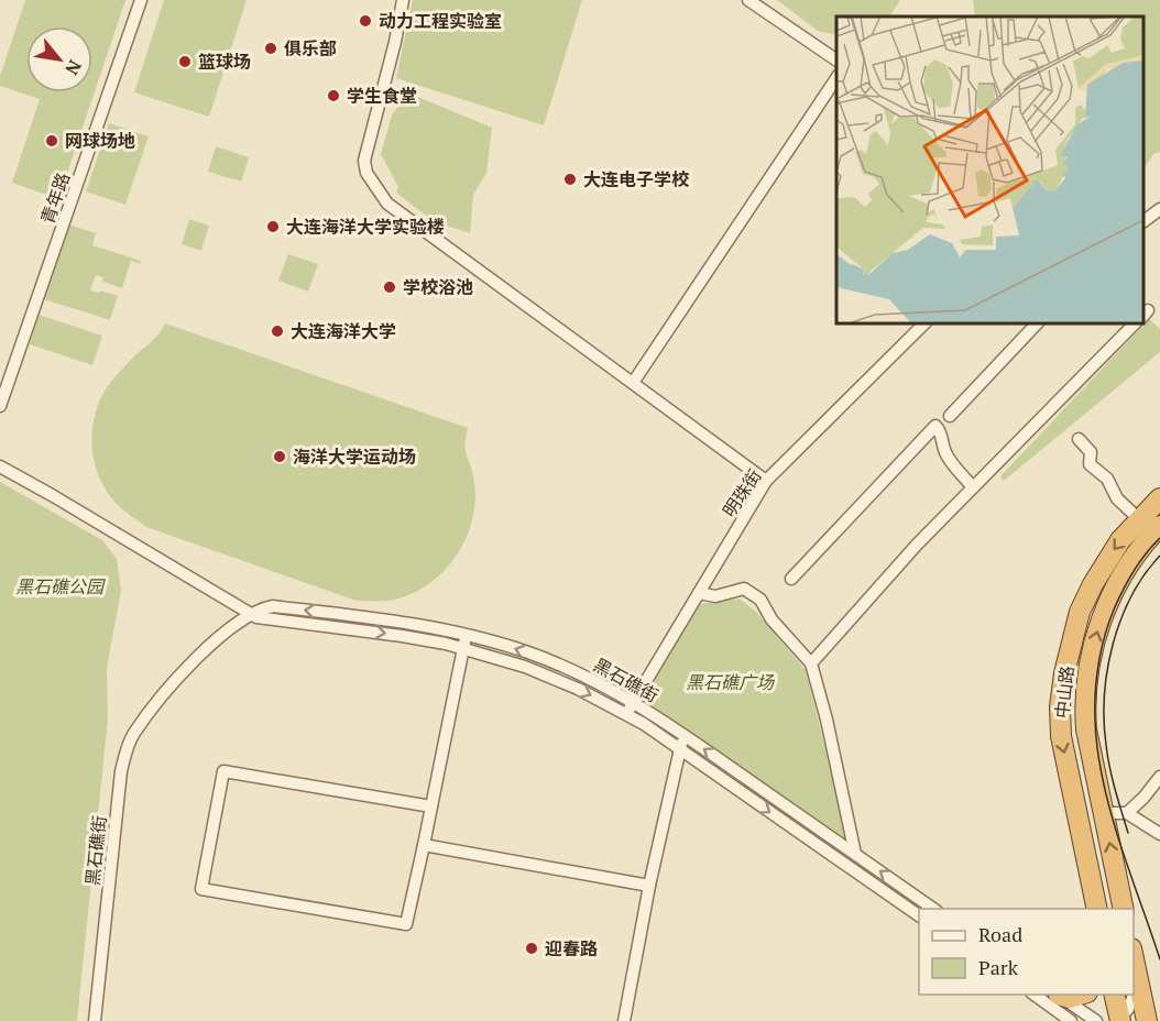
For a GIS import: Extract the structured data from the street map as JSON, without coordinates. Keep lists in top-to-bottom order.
{
  "streets": {
    "highway": ["中山路"],
    "street": ["青年路", "明珠街", "黑石礁街"]
  },
  "crossings": [
    ["明珠街", "黑石礁街"]
  ],
  "parks": ["黑石礁公园", "黑石礁广场"],
  "places": [
    "动力工程实验室",
    "俱乐部",
    "篮球场",
    "学生食堂",
    "网球场地",
    "大连电子学校",
    "大连海洋大学实验楼",
    "学校浴池",
    "大连海洋大学",
    "海洋大学运动场",
    "迎春路"
  ],
  "legend": ["Road", "Park"],
  "north": "bottom right"
}
